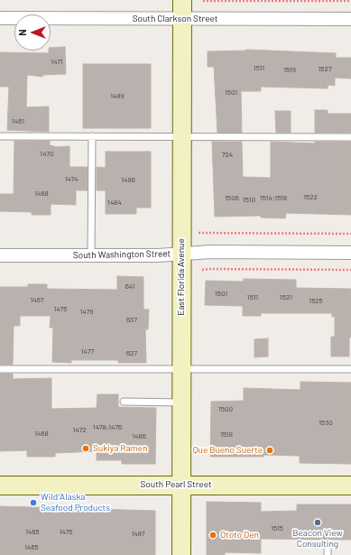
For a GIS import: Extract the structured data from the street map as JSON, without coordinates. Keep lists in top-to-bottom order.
{
  "streets": {
    "street": [
      "South Clarkson Street",
      "South Washington Street",
      "East Florida Avenue",
      "South Pearl Street"
    ]
  },
  "crossings": [
    ["South Clarkson Street", "East Florida Avenue"],
    ["South Washington Street", "East Florida Avenue"],
    ["East Florida Avenue", "South Pearl Street"]
  ],
  "places": [
    "Sukiya Ramen",
    "Que Bueno Suerte",
    "Wild Alaska Seafood Products",
    "Beacon View Consulting",
    "Ototo Den"
  ],
  "house_numbers": [
    "1471",
    "1511",
    "1527",
    "1519",
    "1501",
    "1489",
    "1461",
    "1470",
    "724",
    "1474",
    "1486",
    "1468",
    "1522",
    "1506",
    "1514;1518",
    "1510",
    "1484",
    "641",
    "1501",
    "1511",
    "1521",
    "1467",
    "1525",
    "1475",
    "1479",
    "637",
    "1477",
    "627",
    "1500",
    "1530",
    "1478;1476",
    "1472",
    "1468",
    "1518",
    "1486",
    "1515",
    "1465",
    "1475",
    "1487",
    "1465"
  ],
  "north": "left"
}
